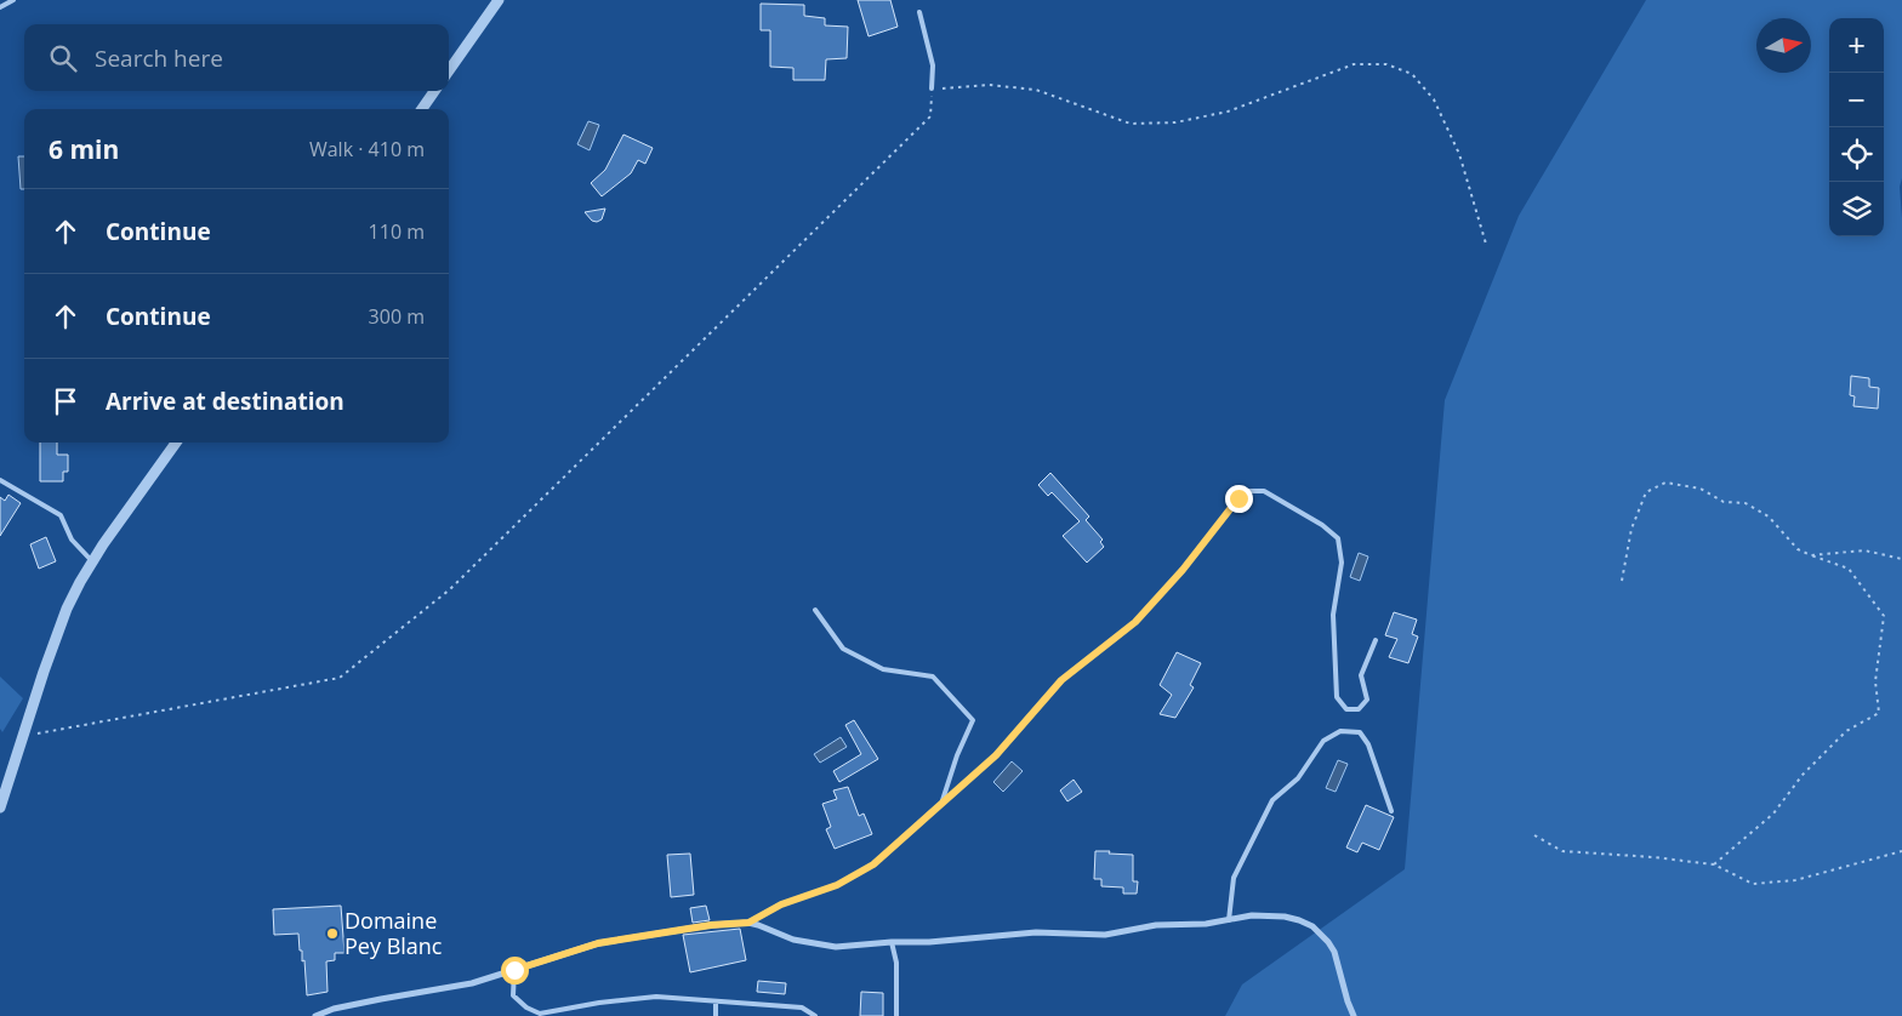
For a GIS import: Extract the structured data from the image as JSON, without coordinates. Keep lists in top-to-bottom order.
{
  "places": ["Domaine Pey Blanc"],
  "north": "right",
  "page": {
    "map_buttons": ["+", "−"],
    "search": "Search here",
    "heading": ["6 min", "Walk · 410 m"],
    "list": [
      ["Continue", "110 m"],
      ["Continue", "300 m"],
      "Arrive at destination"
    ]
  }
}
